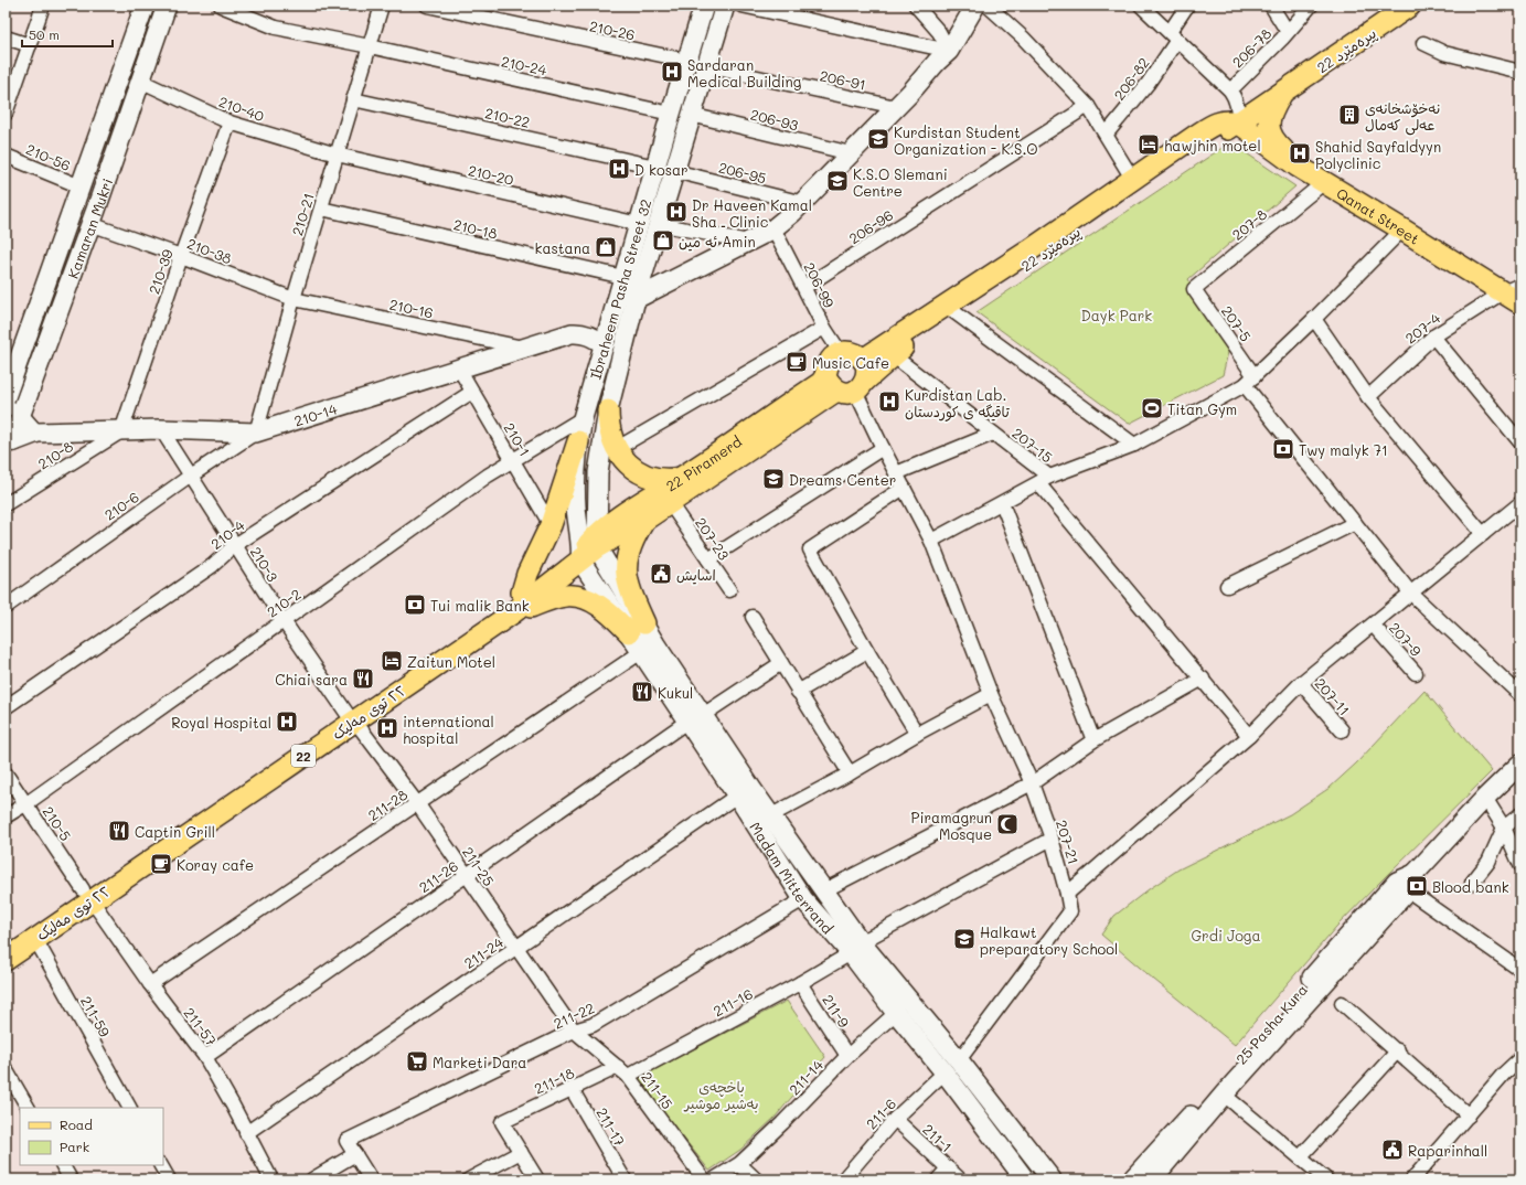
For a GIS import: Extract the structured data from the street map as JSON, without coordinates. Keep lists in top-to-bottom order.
{
  "streets": {
    "main road": [
      "22 پیرەمێرد",
      "Qanat Street",
      "Kamaran Mukri",
      "Ibraheem Pasha Street 32",
      "210-14",
      "22 Piramerd",
      "٢٢ توی مەلیک",
      "22",
      "Madam Mitterrand",
      "25 Pasha Kura"
    ],
    "street": [
      "210-26",
      "206-78",
      "210-24",
      "206-82",
      "206-91",
      "210-40",
      "210-22",
      "206-93",
      "210-56",
      "206-95",
      "210-20",
      "210-21",
      "207-8",
      "206-96",
      "210-18",
      "210-38",
      "210-39",
      "206-99",
      "210-16",
      "207-5",
      "207-4",
      "210-1",
      "207-15",
      "210-8",
      "210-6",
      "210-4",
      "207-23",
      "210-3",
      "210-2",
      "207-9",
      "207-11",
      "211-28",
      "210-5",
      "207-21",
      "211-25",
      "211-26",
      "211-24",
      "211-16",
      "211-9",
      "211-22",
      "211-59",
      "211-57",
      "211-14",
      "211-18",
      "211-15",
      "211-6",
      "211-17",
      "211-1"
    ]
  },
  "crossings": [
    ["210-26", "Ibraheem Pasha Street 32"],
    ["22 پیرەمێرد", "Qanat Street"],
    ["22 پیرەمێرد", "207-15"],
    ["22 پیرەمێرد", "22 Piramerd"],
    ["22 پیرەمێرد", "207-21"],
    ["210-24", "210-21"],
    ["210-24", "Ibraheem Pasha Street 32"],
    ["206-91", "Ibraheem Pasha Street 32"],
    ["210-40", "210-20"],
    ["210-40", "210-21"],
    ["210-40", "Kamaran Mukri"],
    ["210-40", "210-39"],
    ["210-22", "210-21"],
    ["210-22", "Ibraheem Pasha Street 32"],
    ["206-93", "Ibraheem Pasha Street 32"],
    ["210-56", "Kamaran Mukri"],
    ["206-95", "Ibraheem Pasha Street 32"],
    ["210-20", "210-21"],
    ["210-20", "Ibraheem Pasha Street 32"],
    ["210-21", "210-18"],
    ["210-21", "210-38"],
    ["210-21", "210-16"],
    ["210-21", "210-14"],
    ["210-21", "210-6"],
    ["Qanat Street", "207-8"],
    ["Qanat Street", "207-4"],
    ["207-8", "207-5"],
    ["206-96", "206-99"],
    ["Kamaran Mukri", "210-38"],
    ["Kamaran Mukri", "210-14"],
    ["210-18", "Ibraheem Pasha Street 32"],
    ["210-38", "210-39"],
    ["210-38", "210-16"],
    ["210-39", "210-14"],
    ["210-39", "210-8"],
    ["Ibraheem Pasha Street 32", "210-14"],
    ["Ibraheem Pasha Street 32", "22 Piramerd"],
    ["Ibraheem Pasha Street 32", "210-2"],
    ["Ibraheem Pasha Street 32", "٢٢ توی مەلیک"],
    ["Ibraheem Pasha Street 32", "Madam Mitterrand"],
    ["210-16", "210-14"],
    ["210-14", "210-1"],
    ["210-14", "210-8"],
    ["210-14", "210-6"],
    ["210-14", "210-3"],
    ["210-1", "210-4"],
    ["210-1", "210-2"],
    ["22 Piramerd", "٢٢ توی مەلیک"],
    ["22 Piramerd", "207-21"],
    ["22 Piramerd", "Madam Mitterrand"],
    ["210-6", "210-3"],
    ["210-4", "210-3"],
    ["210-3", "210-2"],
    ["210-3", "٢٢ توی مەلیک"],
    ["210-3", "211-25"],
    ["210-2", "210-5"],
    ["٢٢ توی مەلیک", "210-5"],
    ["٢٢ توی مەلیک", "211-25"],
    ["٢٢ توی مەلیک", "Madam Mitterrand"],
    ["٢٢ توی مەلیک", "211-59"],
    ["٢٢ توی مەلیک", "211-57"],
    ["211-28", "211-25"],
    ["211-28", "Madam Mitterrand"],
    ["211-28", "211-57"],
    ["210-5", "211-57"],
    ["207-21", "211-16"],
    ["207-21", "211-6"],
    ["211-25", "211-26"],
    ["211-25", "211-24"],
    ["211-25", "211-22"],
    ["211-25", "211-15"],
    ["211-26", "Madam Mitterrand"],
    ["211-26", "211-57"],
    ["Madam Mitterrand", "211-24"],
    ["Madam Mitterrand", "211-16"],
    ["Madam Mitterrand", "211-22"],
    ["Madam Mitterrand", "211-14"],
    ["Madam Mitterrand", "211-6"],
    ["211-24", "211-57"],
    ["211-16", "211-9"],
    ["211-16", "211-15"],
    ["211-9", "211-14"],
    ["211-22", "211-15"],
    ["211-18", "211-15"],
    ["211-18", "211-17"],
    ["211-6", "211-1"]
  ],
  "parks": ["Dayk Park", "Grdi Joga", "باخچەی بەشیر موشیر"],
  "places": {
    "hospital": [
      "Sardaran Medical Building",
      "Shahid Sayfaldyyn Polyclinic",
      "D kosar",
      "Dr Haveen Kamal Sha ـ Clinic",
      "Kurdistan Lab. تاقيگه ى كوردستان",
      "Royal Hospital",
      "international hospital"
    ],
    "building": ["نەخۆشخانەی عەلی کەمال"],
    "school or university": [
      "Kurdistan Student Organization - K.S.O",
      "K.S.O Slemani Centre",
      "Dreams Center",
      "Halkawt preparatory School"
    ],
    "hotel": ["hawjhin motel", "Zaitun Motel"],
    "shop": ["ئه مین Amin", "kastana"],
    "cafe": ["Music Cafe", "Koray cafe"],
    "sports": ["Titan Gym"],
    "bank": ["Twy malyk 71", "Tui malik Bank", "Blood bank"],
    "public building": ["اسايش", "Raparinhall"],
    "restaurant": ["Chiai sara", "Kukul", "Captin Grill"],
    "mosque": ["Piramagrun Mosque"],
    "supermarket": ["Marketi Dara"]
  },
  "legend": ["Road", "Park"],
  "scale_bar": "50 m"
}
